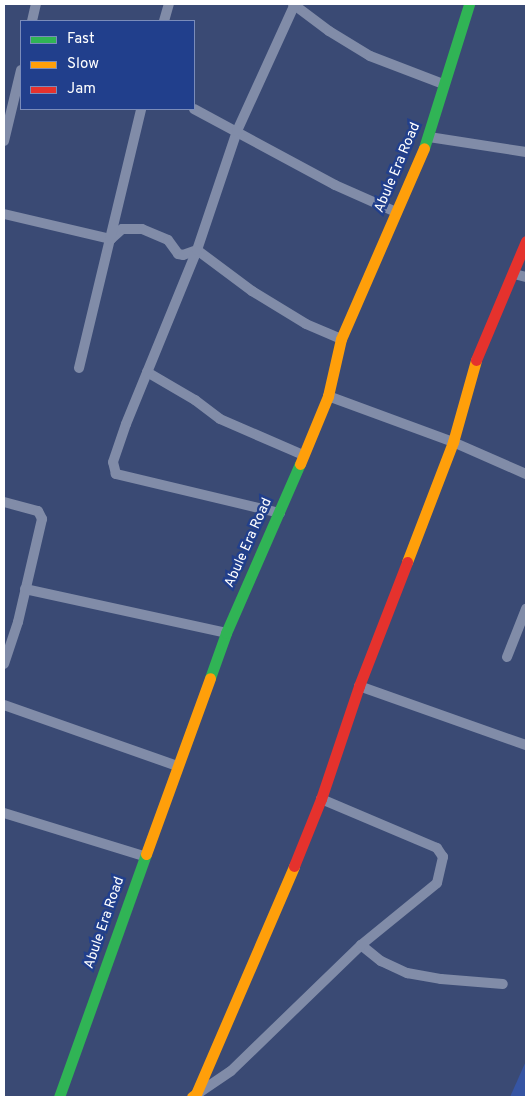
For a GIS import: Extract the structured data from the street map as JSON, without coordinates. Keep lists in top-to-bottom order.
{
  "streets": {
    "street": ["Abule Era Road"]
  },
  "legend": ["Fast", "Slow", "Jam"]
}
